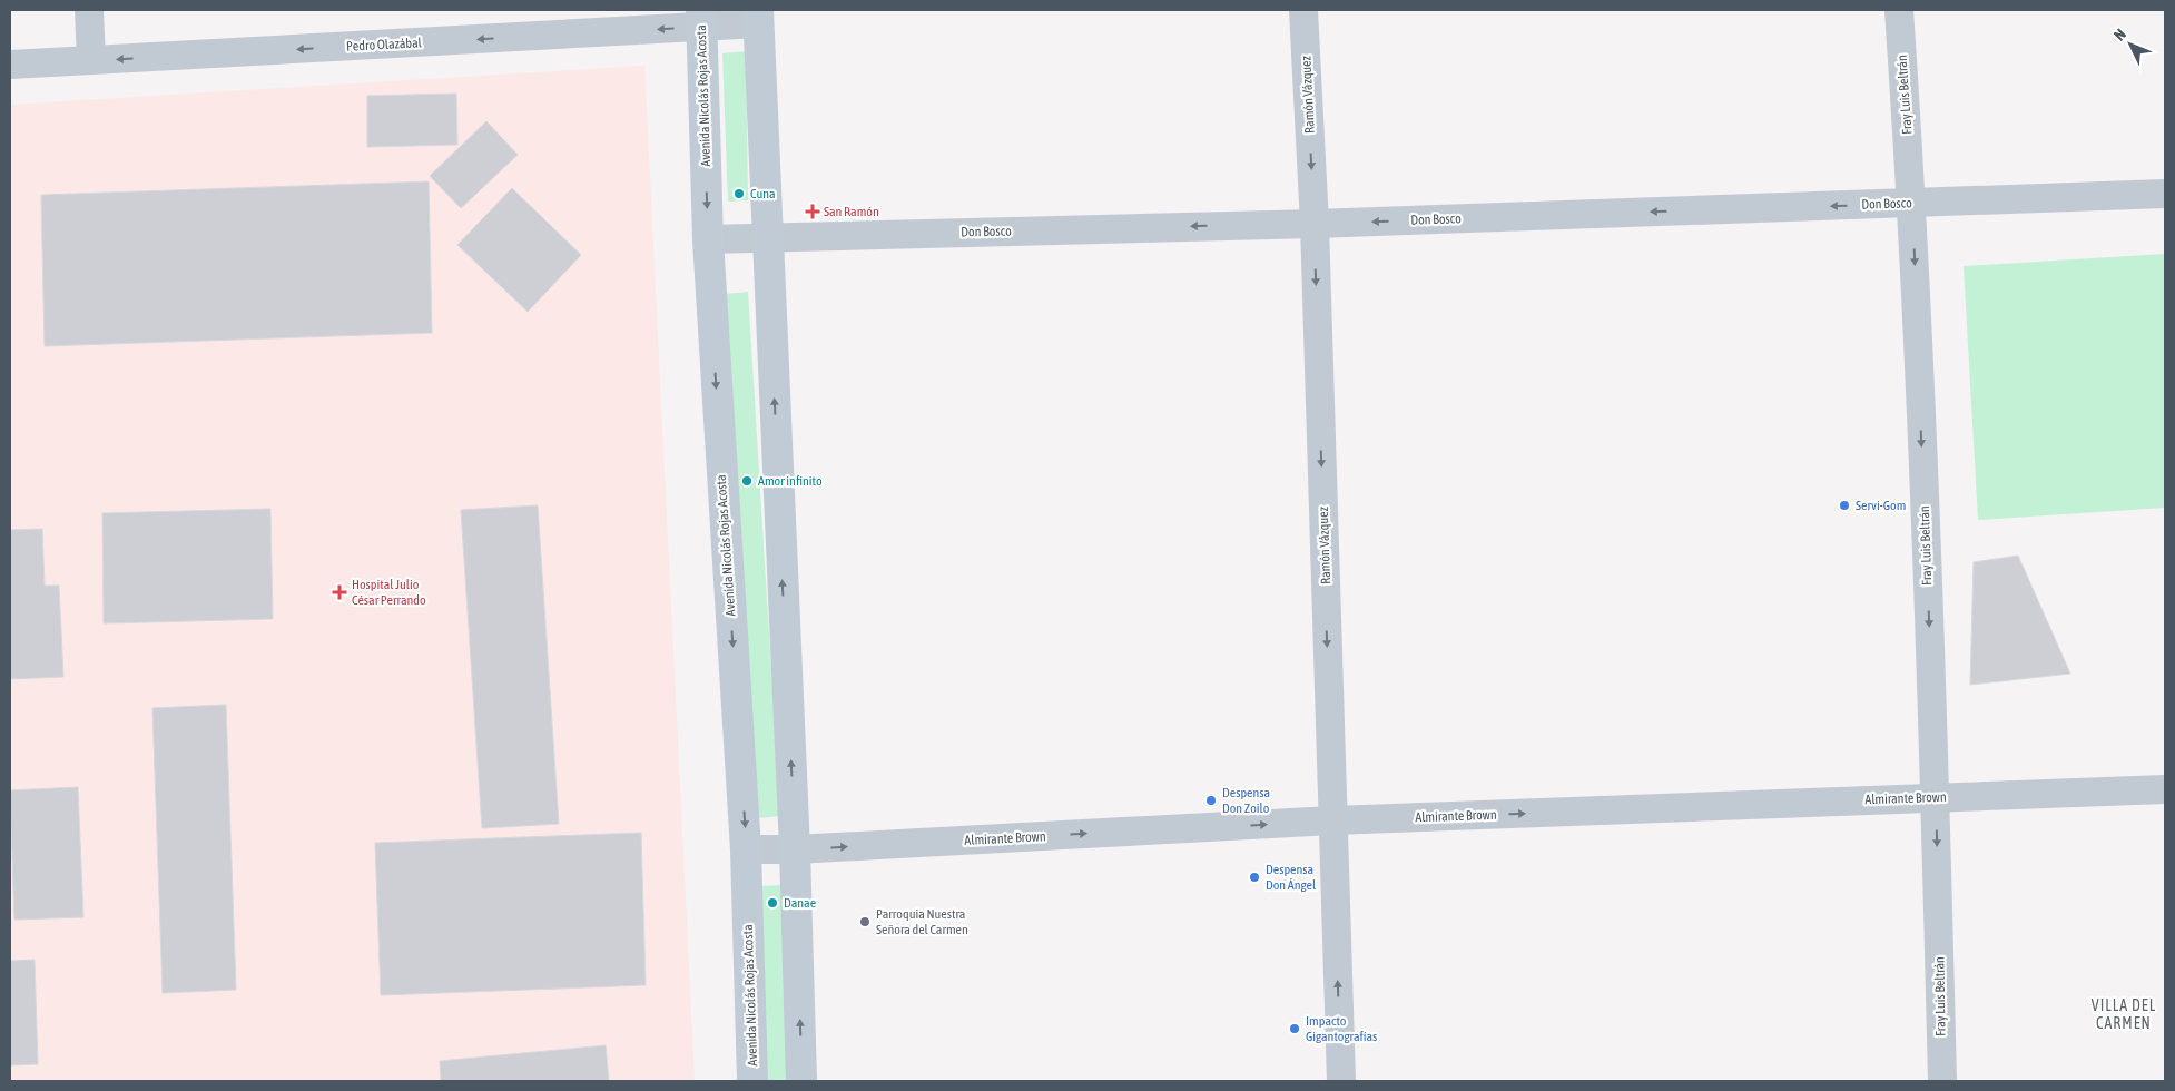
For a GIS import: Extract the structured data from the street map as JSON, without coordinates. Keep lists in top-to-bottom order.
{
  "streets": {
    "main road": ["Avenida Nicolás Rojas Acosta"],
    "street": [
      "Pedro Olazábal",
      "Ramón Vázquez",
      "Fray Luis Beltrán",
      "Don Bosco",
      "Almirante Brown"
    ]
  },
  "crossings": [
    ["Pedro Olazábal", "Avenida Nicolás Rojas Acosta"],
    ["Ramón Vázquez", "Don Bosco"],
    ["Ramón Vázquez", "Almirante Brown"],
    ["Fray Luis Beltrán", "Don Bosco"],
    ["Fray Luis Beltrán", "Almirante Brown"],
    ["Avenida Nicolás Rojas Acosta", "Don Bosco"],
    ["Avenida Nicolás Rojas Acosta", "Almirante Brown"]
  ],
  "one_way": [
    "Pedro Olazábal",
    "Fray Luis Beltrán",
    "Don Bosco",
    "Almirante Brown"
  ],
  "districts": ["VILLA DEL CARMEN"],
  "places": {
    "other": [
      "Cuna",
      "Amor infinito",
      "Servi-Gom",
      "Despensa Don Zoilo",
      "Despensa Don Ángel",
      "Danae",
      "Parroquia Nuestra Señora del Carmen",
      "Impacto Gigantografías"
    ],
    "health": ["San Ramón", "Hospital Julio César Perrando"]
  },
  "north": "top left"
}
